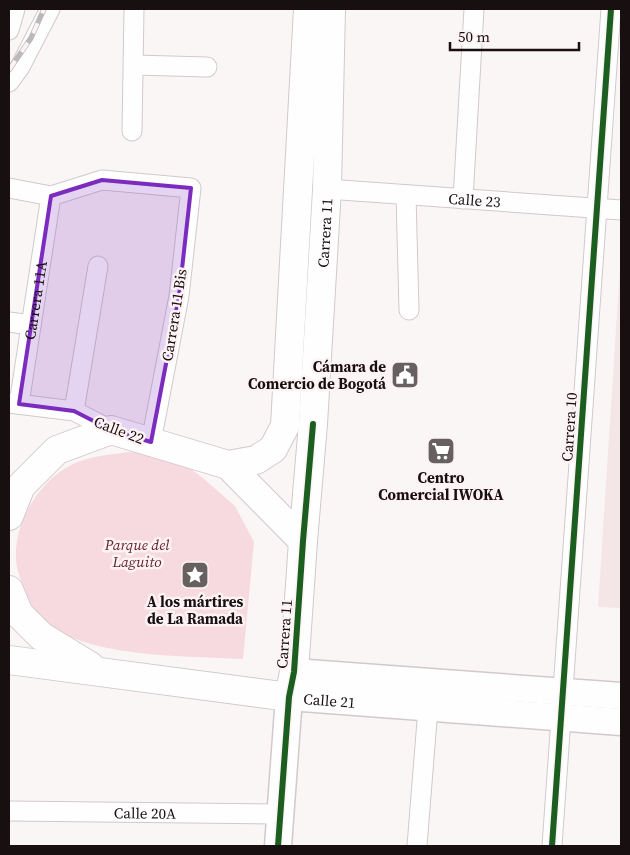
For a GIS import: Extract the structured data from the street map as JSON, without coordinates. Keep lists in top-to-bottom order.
{
  "streets": {
    "main road": ["Carrera 11", "Calle 22", "Calle 21"],
    "street": [
      "Calle 23",
      "Carrera 11A",
      "Carrera 11 Bis",
      "Carrera 10",
      "Calle 20A"
    ]
  },
  "crossings": [
    ["Calle 23", "Carrera 11"],
    ["Calle 23", "Carrera 10"],
    ["Carrera 11", "Calle 22"],
    ["Carrera 11", "Calle 21"],
    ["Carrera 11", "Calle 20A"],
    ["Carrera 11A", "Carrera 11 Bis"],
    ["Carrera 11A", "Calle 22"],
    ["Carrera 11 Bis", "Calle 22"],
    ["Carrera 10", "Calle 21"]
  ],
  "parks": ["Parque del Laguito"],
  "places": {
    "public building": ["Cámara de Comercio de Bogotá"],
    "supermarket": ["Centro Comercial IWOKA"],
    "place": ["A los mártires de La Ramada"]
  },
  "scale_bar": "50 m"
}
